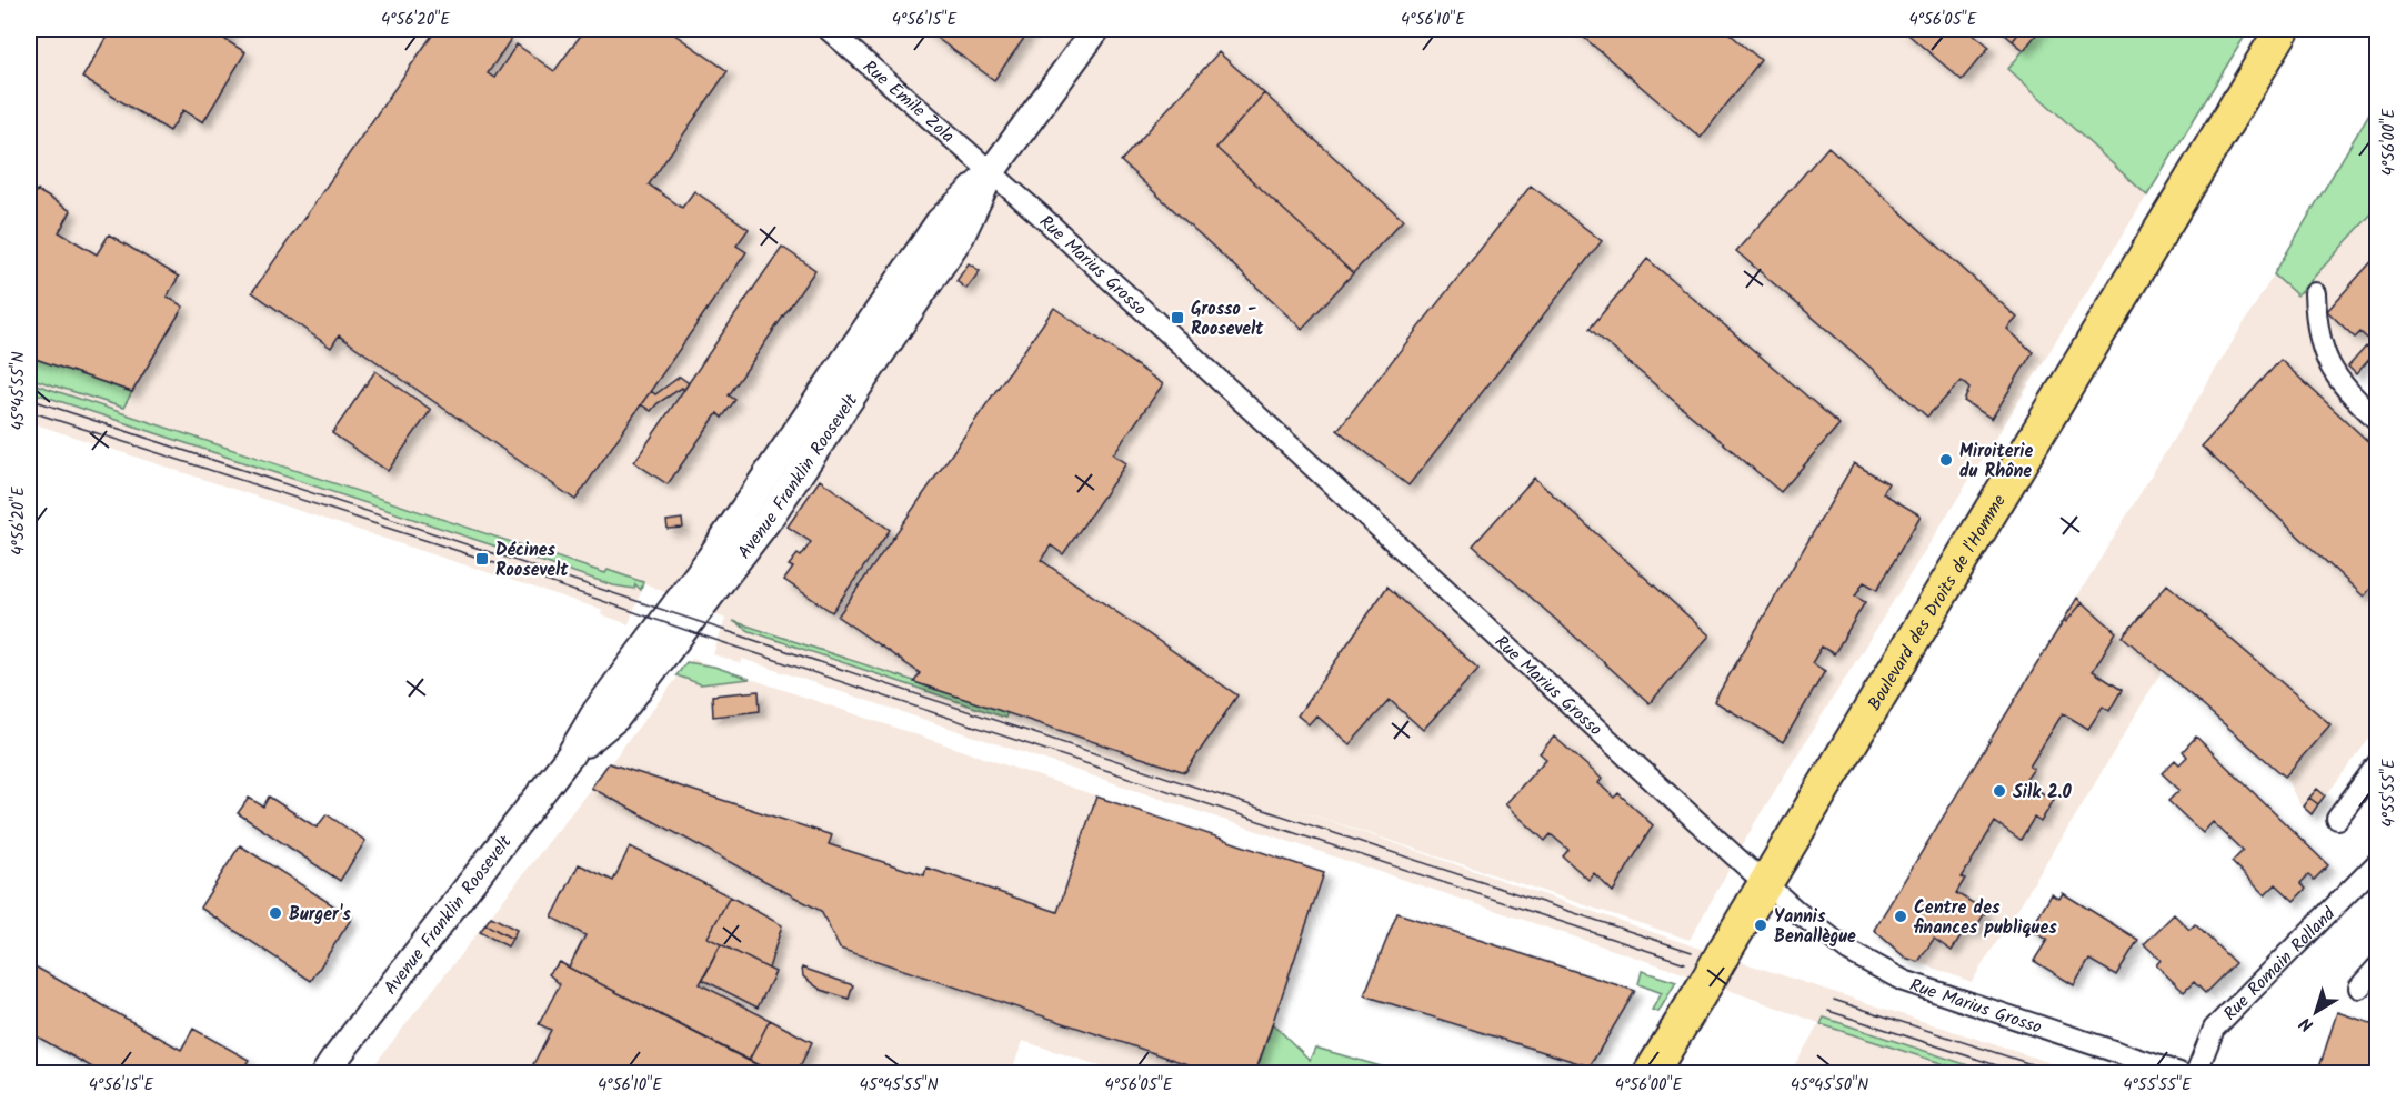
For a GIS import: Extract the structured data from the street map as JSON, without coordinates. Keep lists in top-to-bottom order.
{
  "streets": {
    "main road": ["Boulevard des Droits de l'Homme"],
    "street": [
      "Rue Émile Zola",
      "Rue Marius Grosso",
      "Avenue Franklin Roosevelt",
      "Rue Romain Rolland"
    ]
  },
  "crossings": [
    ["Rue Émile Zola", "Rue Marius Grosso"],
    ["Rue Émile Zola", "Avenue Franklin Roosevelt"],
    ["Rue Marius Grosso", "Avenue Franklin Roosevelt"],
    ["Rue Marius Grosso", "Boulevard des Droits de l'Homme"]
  ],
  "places": {
    "transit": ["Grosso - Roosevelt", "Décines Roosevelt"],
    "other": [
      "Miroiterie du Rhône",
      "Silk 2.0",
      "Burger's",
      "Centre des finances publiques",
      "Yannis Benallègue"
    ]
  },
  "north": "bottom left",
  "coordinates": [
    "4°56'20\"E",
    "4°56'15\"E",
    "4°56'10\"E",
    "4°56'05\"E",
    "4°56'00\"E",
    "45°45'55\"N",
    "4°55'55\"E",
    "45°45'50\"N"
  ]
}
